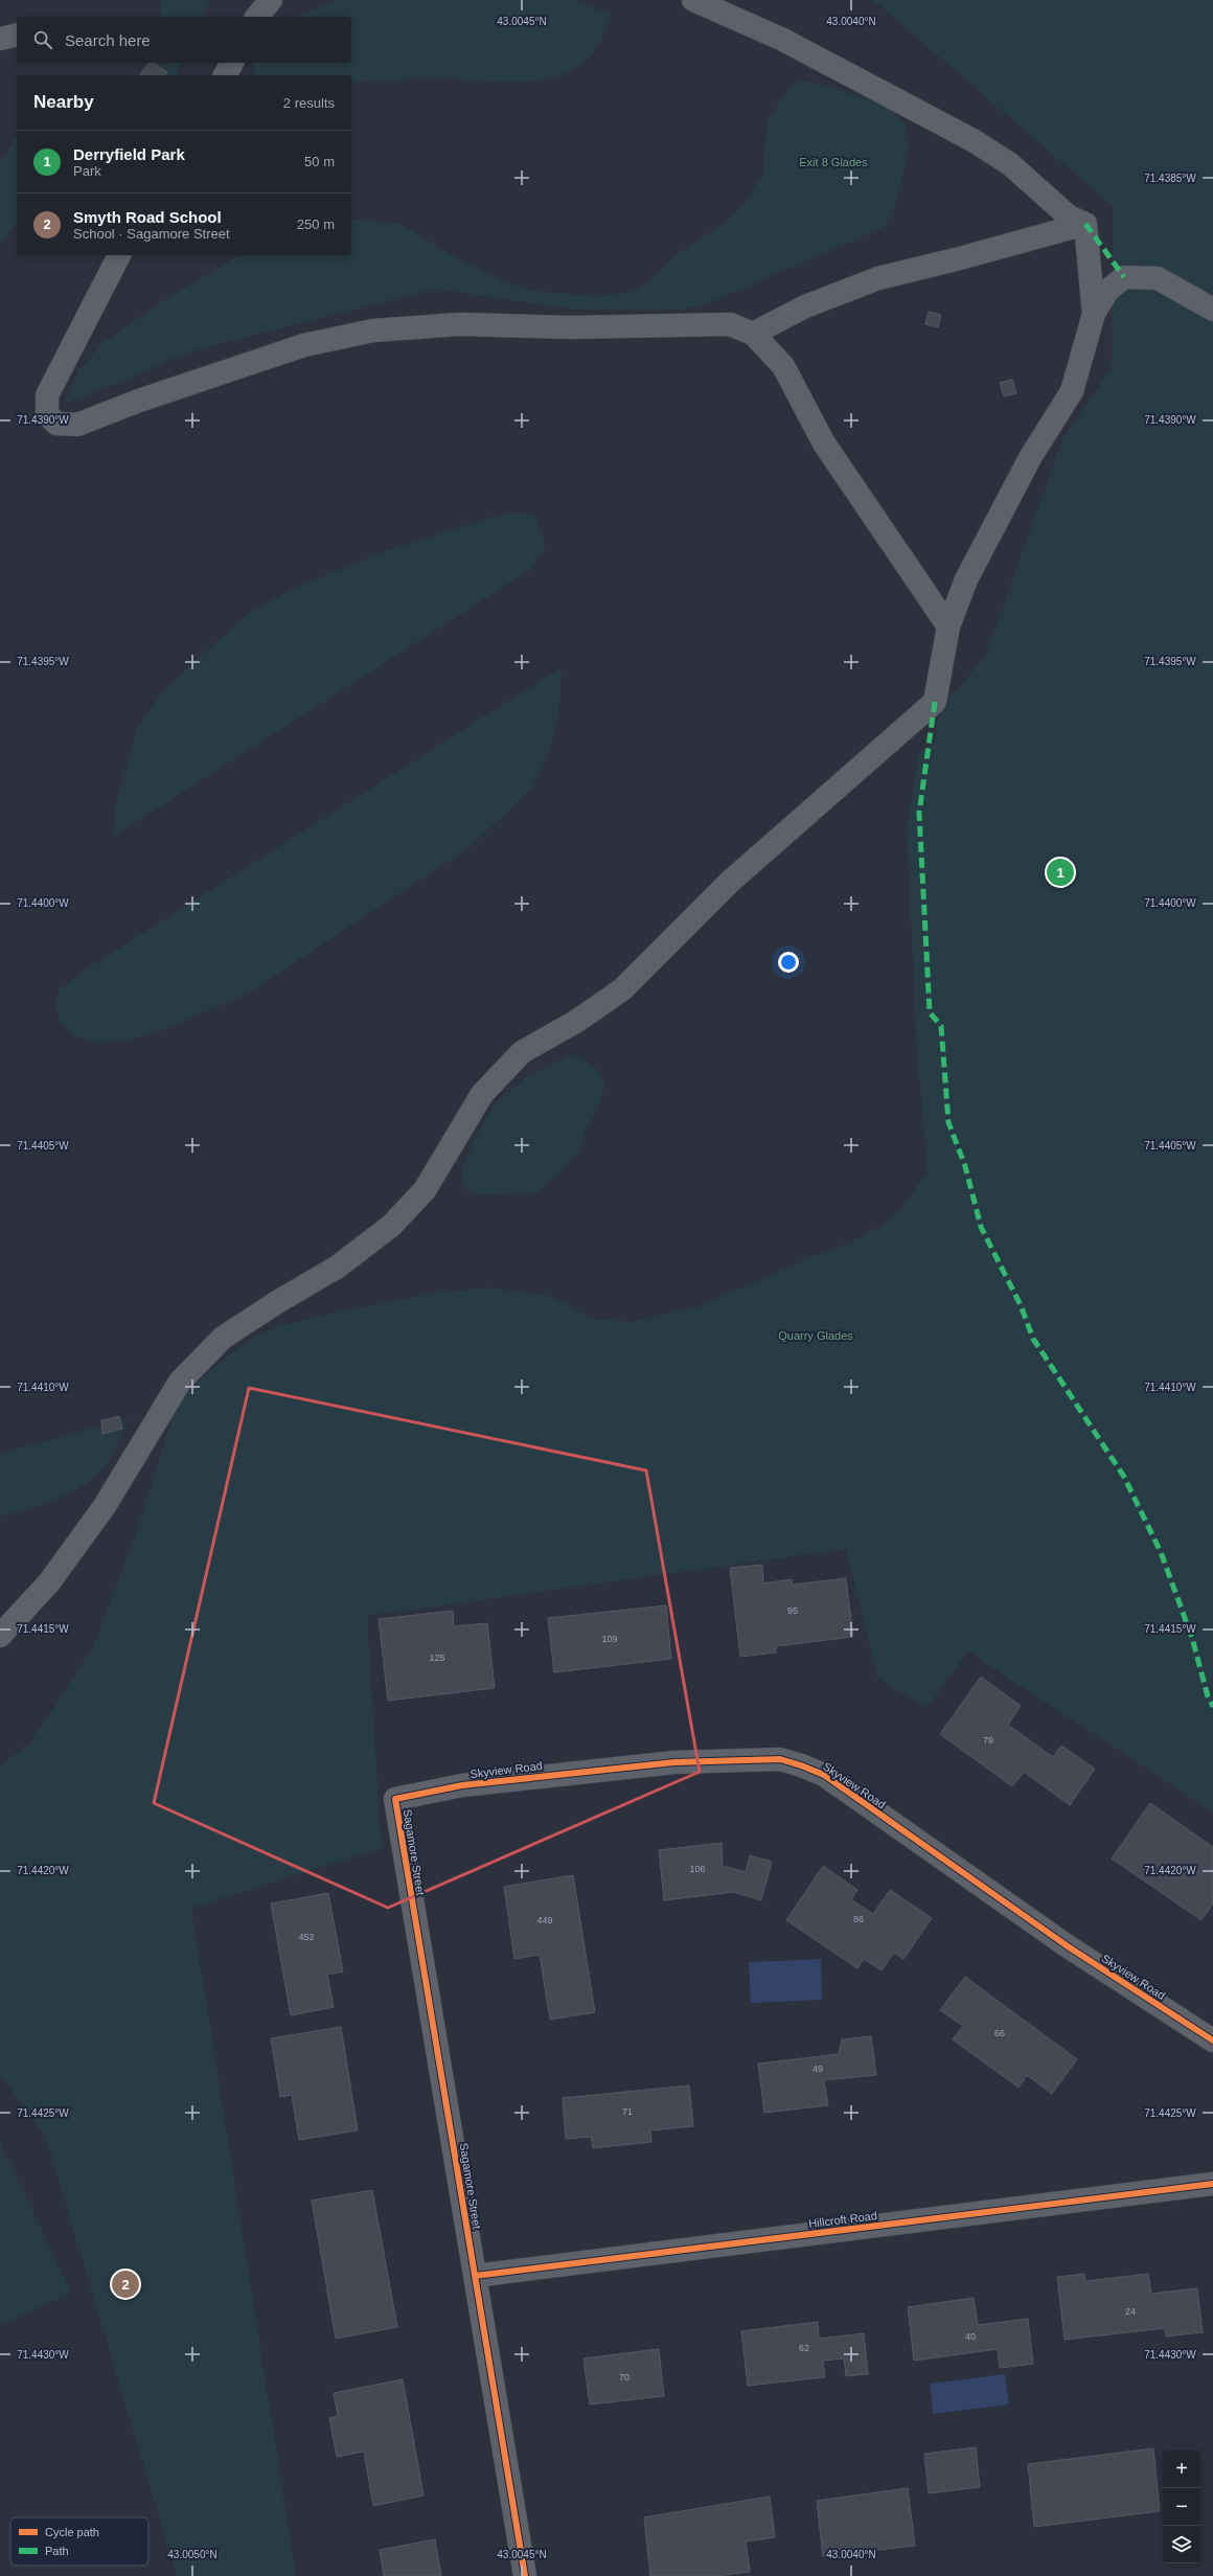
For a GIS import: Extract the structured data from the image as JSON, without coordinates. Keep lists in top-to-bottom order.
{
  "streets": {
    "street": ["Skyview Road", "Sagamore Street", "Hillcroft Road"]
  },
  "crossings": [
    ["Skyview Road", "Sagamore Street"],
    ["Sagamore Street", "Hillcroft Road"]
  ],
  "parks": ["Exit 8 Glades", "Quarry Glades"],
  "house_numbers": [
    "95",
    "109",
    "125",
    "79",
    "106",
    "86",
    "449",
    "452",
    "66",
    "49",
    "71",
    "24",
    "40",
    "62",
    "70"
  ],
  "legend": ["Cycle path", "Path"],
  "page": {
    "search": "Search here",
    "heading": ["Nearby", "2 results"],
    "list": [
      {
        "mark": "1",
        "name": "Derryfield Park",
        "note": "Park",
        "value": "50 m"
      },
      {
        "mark": "2",
        "name": "Smyth Road School",
        "note": "School · Sagamore Street",
        "value": "250 m"
      }
    ],
    "pins": ["1", "2"],
    "map_buttons": ["+", "−"]
  },
  "coordinates": [
    "43.0045°N",
    "43.0040°N",
    "71.4385°W",
    "71.4390°W",
    "71.4395°W",
    "71.4400°W",
    "71.4405°W",
    "71.4410°W",
    "71.4415°W",
    "71.4420°W",
    "71.4425°W",
    "71.4430°W",
    "43.0050°N"
  ]
}
